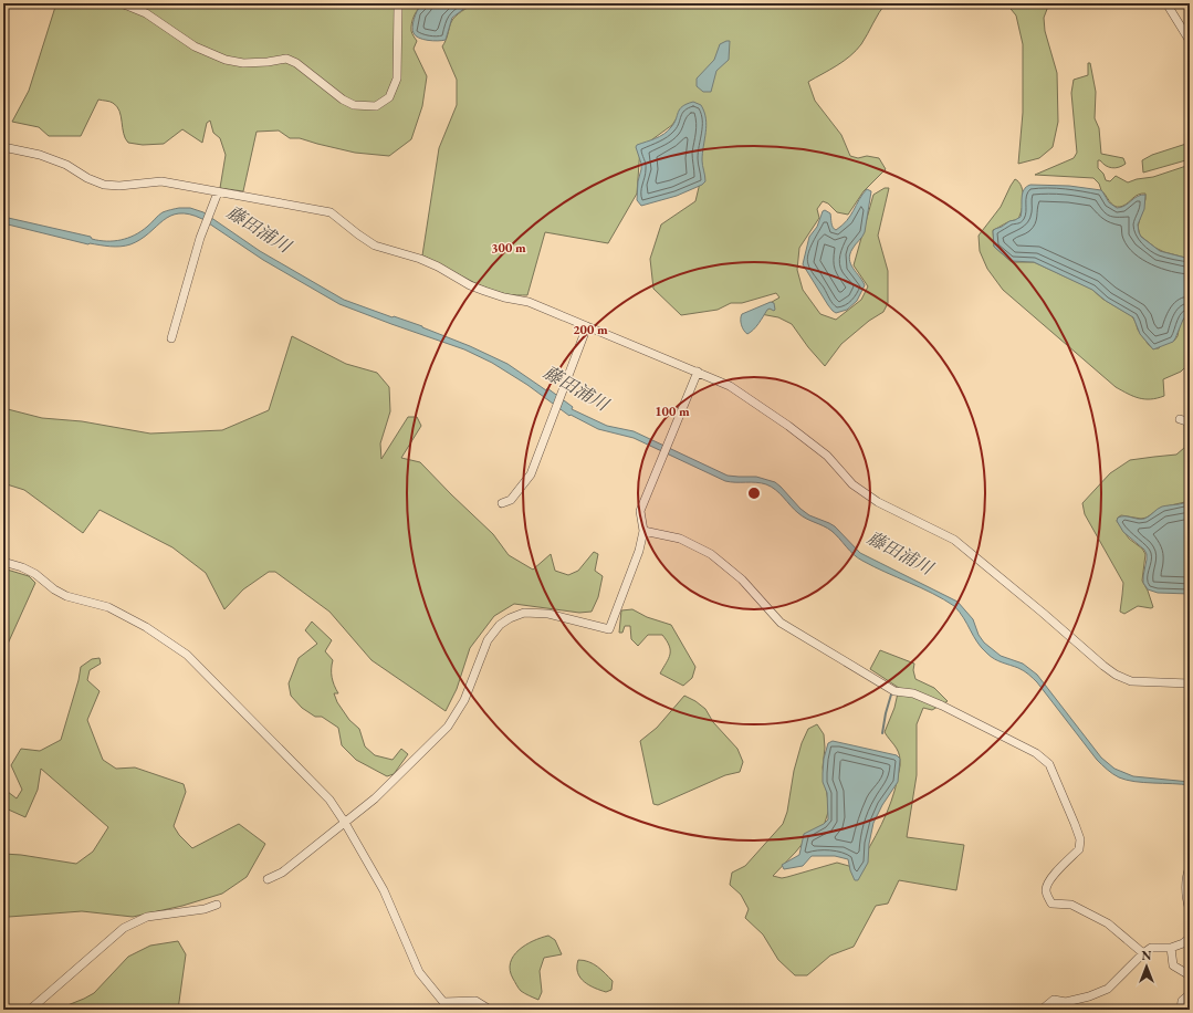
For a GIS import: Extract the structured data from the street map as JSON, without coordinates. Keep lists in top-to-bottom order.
{
  "water": ["藤田浦川"],
  "north": "top",
  "rings": ["300 m", "200 m", "100 m"]
}
